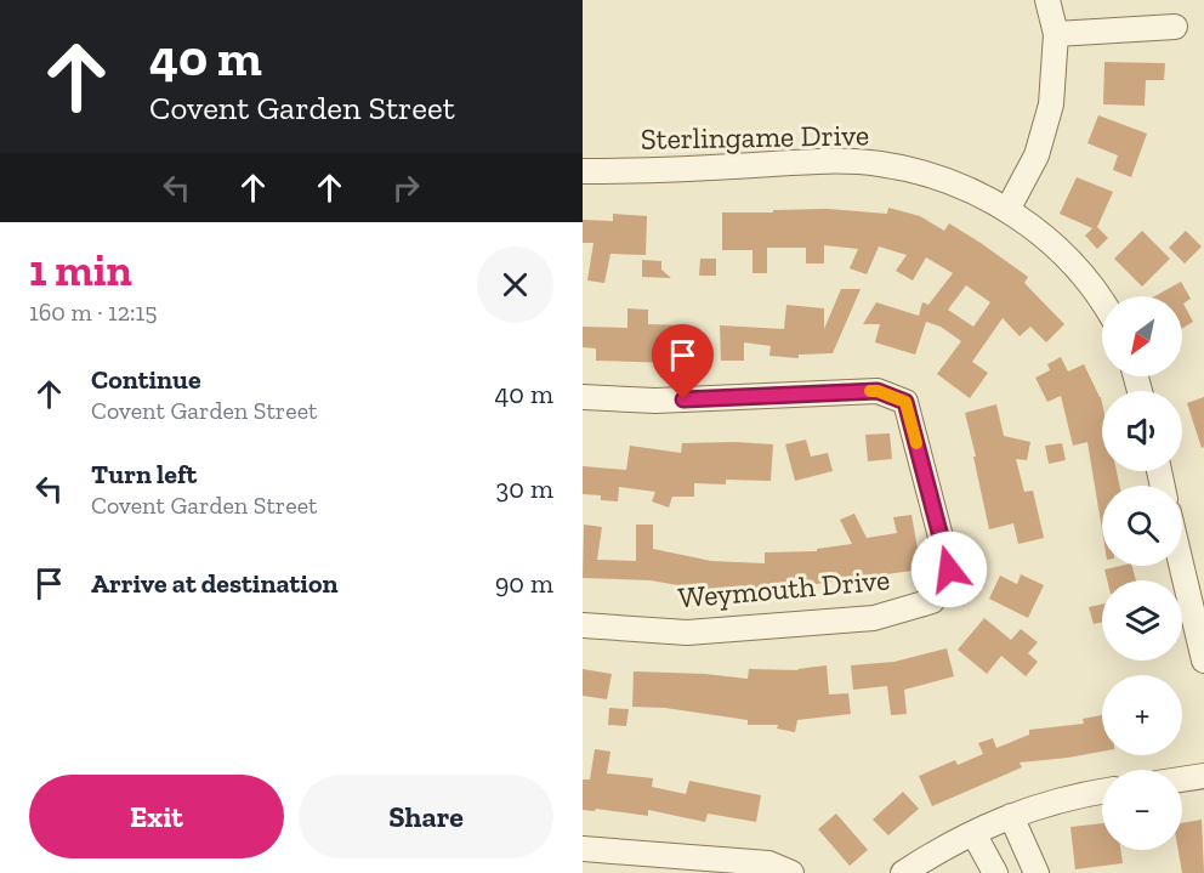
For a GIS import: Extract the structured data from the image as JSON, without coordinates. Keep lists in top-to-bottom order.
{
  "streets": {
    "street": ["Sterlingame Drive", "Weymouth Drive"]
  },
  "north": "bottom left",
  "page": {
    "turn": ["40 m", "Covent Garden Street"],
    "heading": ["1 min", "160 m · 12:15"],
    "map_buttons": ["+", "−"],
    "list": [
      {
        "name": "Continue",
        "note": "Covent Garden Street",
        "value": "40 m"
      },
      {
        "name": "Turn left",
        "note": "Covent Garden Street",
        "value": "30 m"
      },
      {
        "name": "Arrive at destination",
        "value": "90 m"
      }
    ],
    "buttons": ["Exit", "Share"]
  }
}
